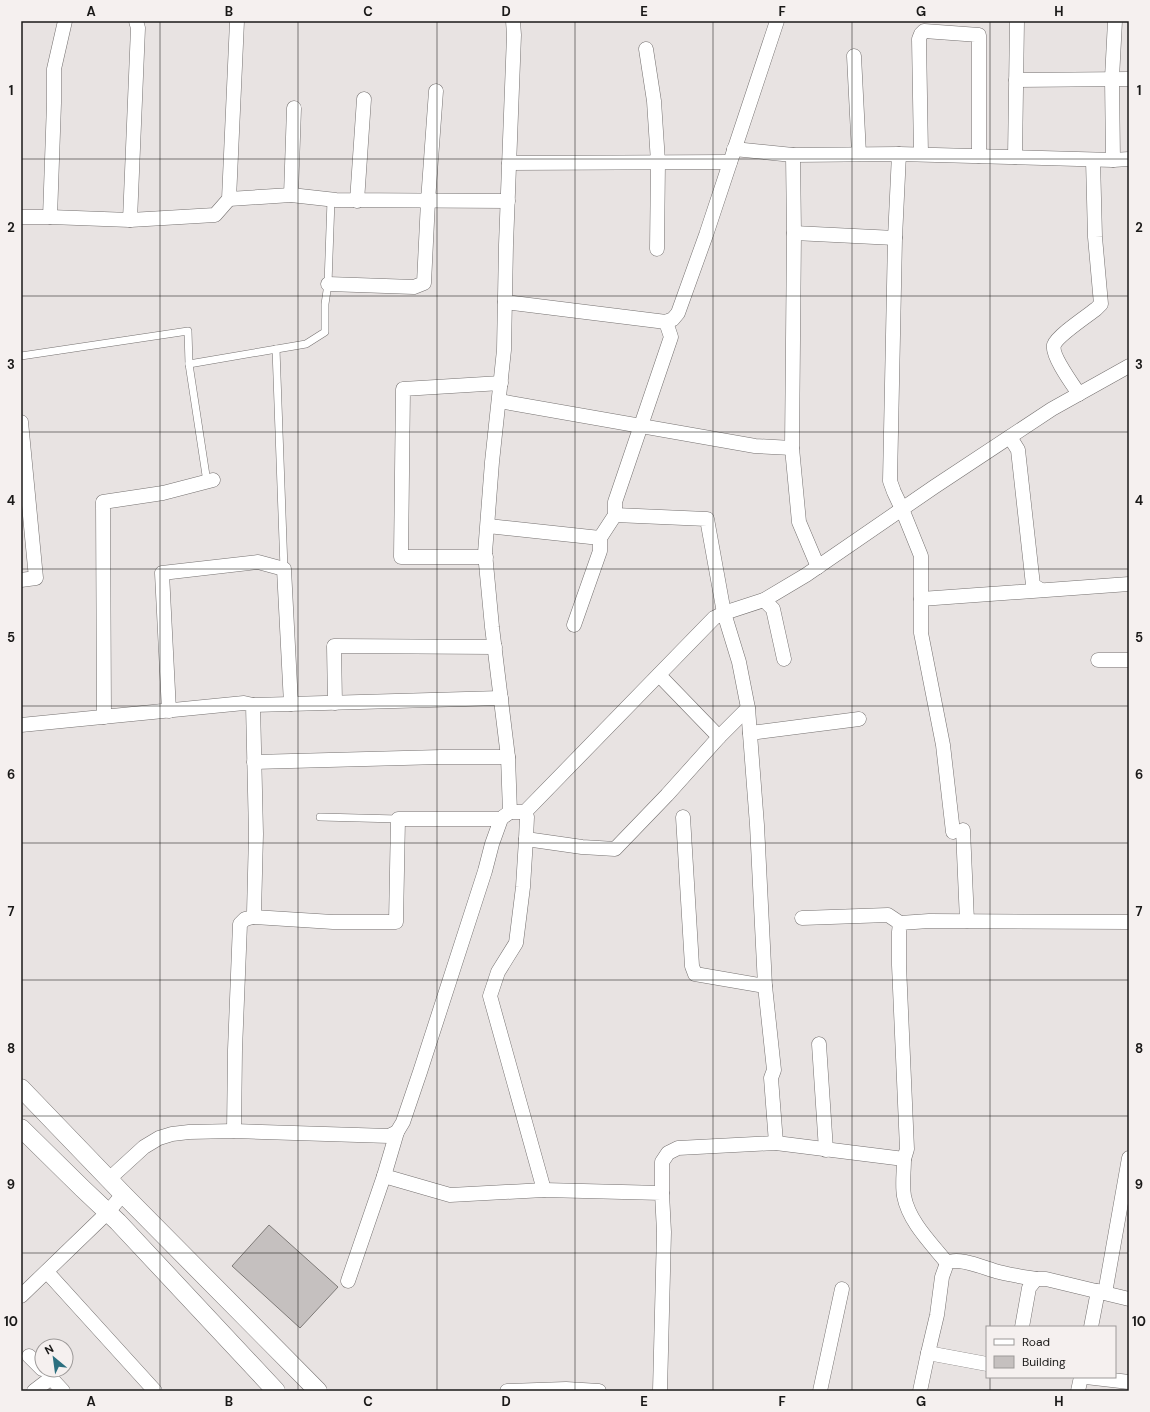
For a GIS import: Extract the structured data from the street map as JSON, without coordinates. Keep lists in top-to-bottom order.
{
  "legend": ["Road", "Building"],
  "north": "top left",
  "grid": {
    "columns": [
      "A",
      "B",
      "C",
      "D",
      "E",
      "F",
      "G",
      "H"
    ],
    "rows": [
      "1",
      "2",
      "3",
      "4",
      "5",
      "6",
      "7",
      "8",
      "9",
      "10"
    ]
  }
}
